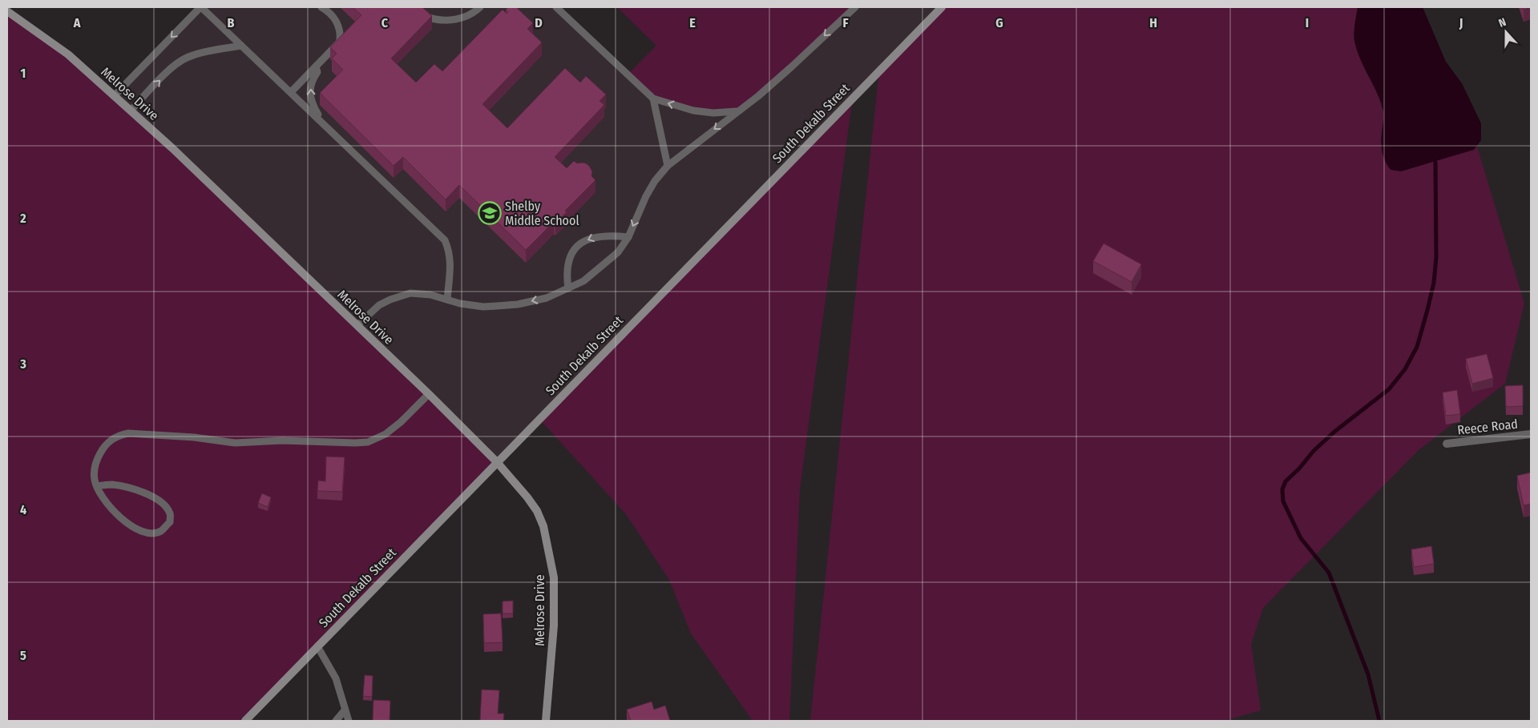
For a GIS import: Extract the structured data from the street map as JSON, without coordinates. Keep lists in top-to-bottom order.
{
  "streets": {
    "main road": ["Melrose Drive", "South Dekalb Street"],
    "street": ["Reece Road"]
  },
  "crossings": [
    ["Melrose Drive", "South Dekalb Street"]
  ],
  "places": {
    "school or university": ["Shelby Middle School"]
  },
  "north": "top",
  "grid": {
    "columns": [
      "A",
      "B",
      "C",
      "D",
      "E",
      "F",
      "G",
      "H",
      "I",
      "J"
    ],
    "rows": [
      "1",
      "2",
      "3",
      "4",
      "5"
    ]
  }
}
